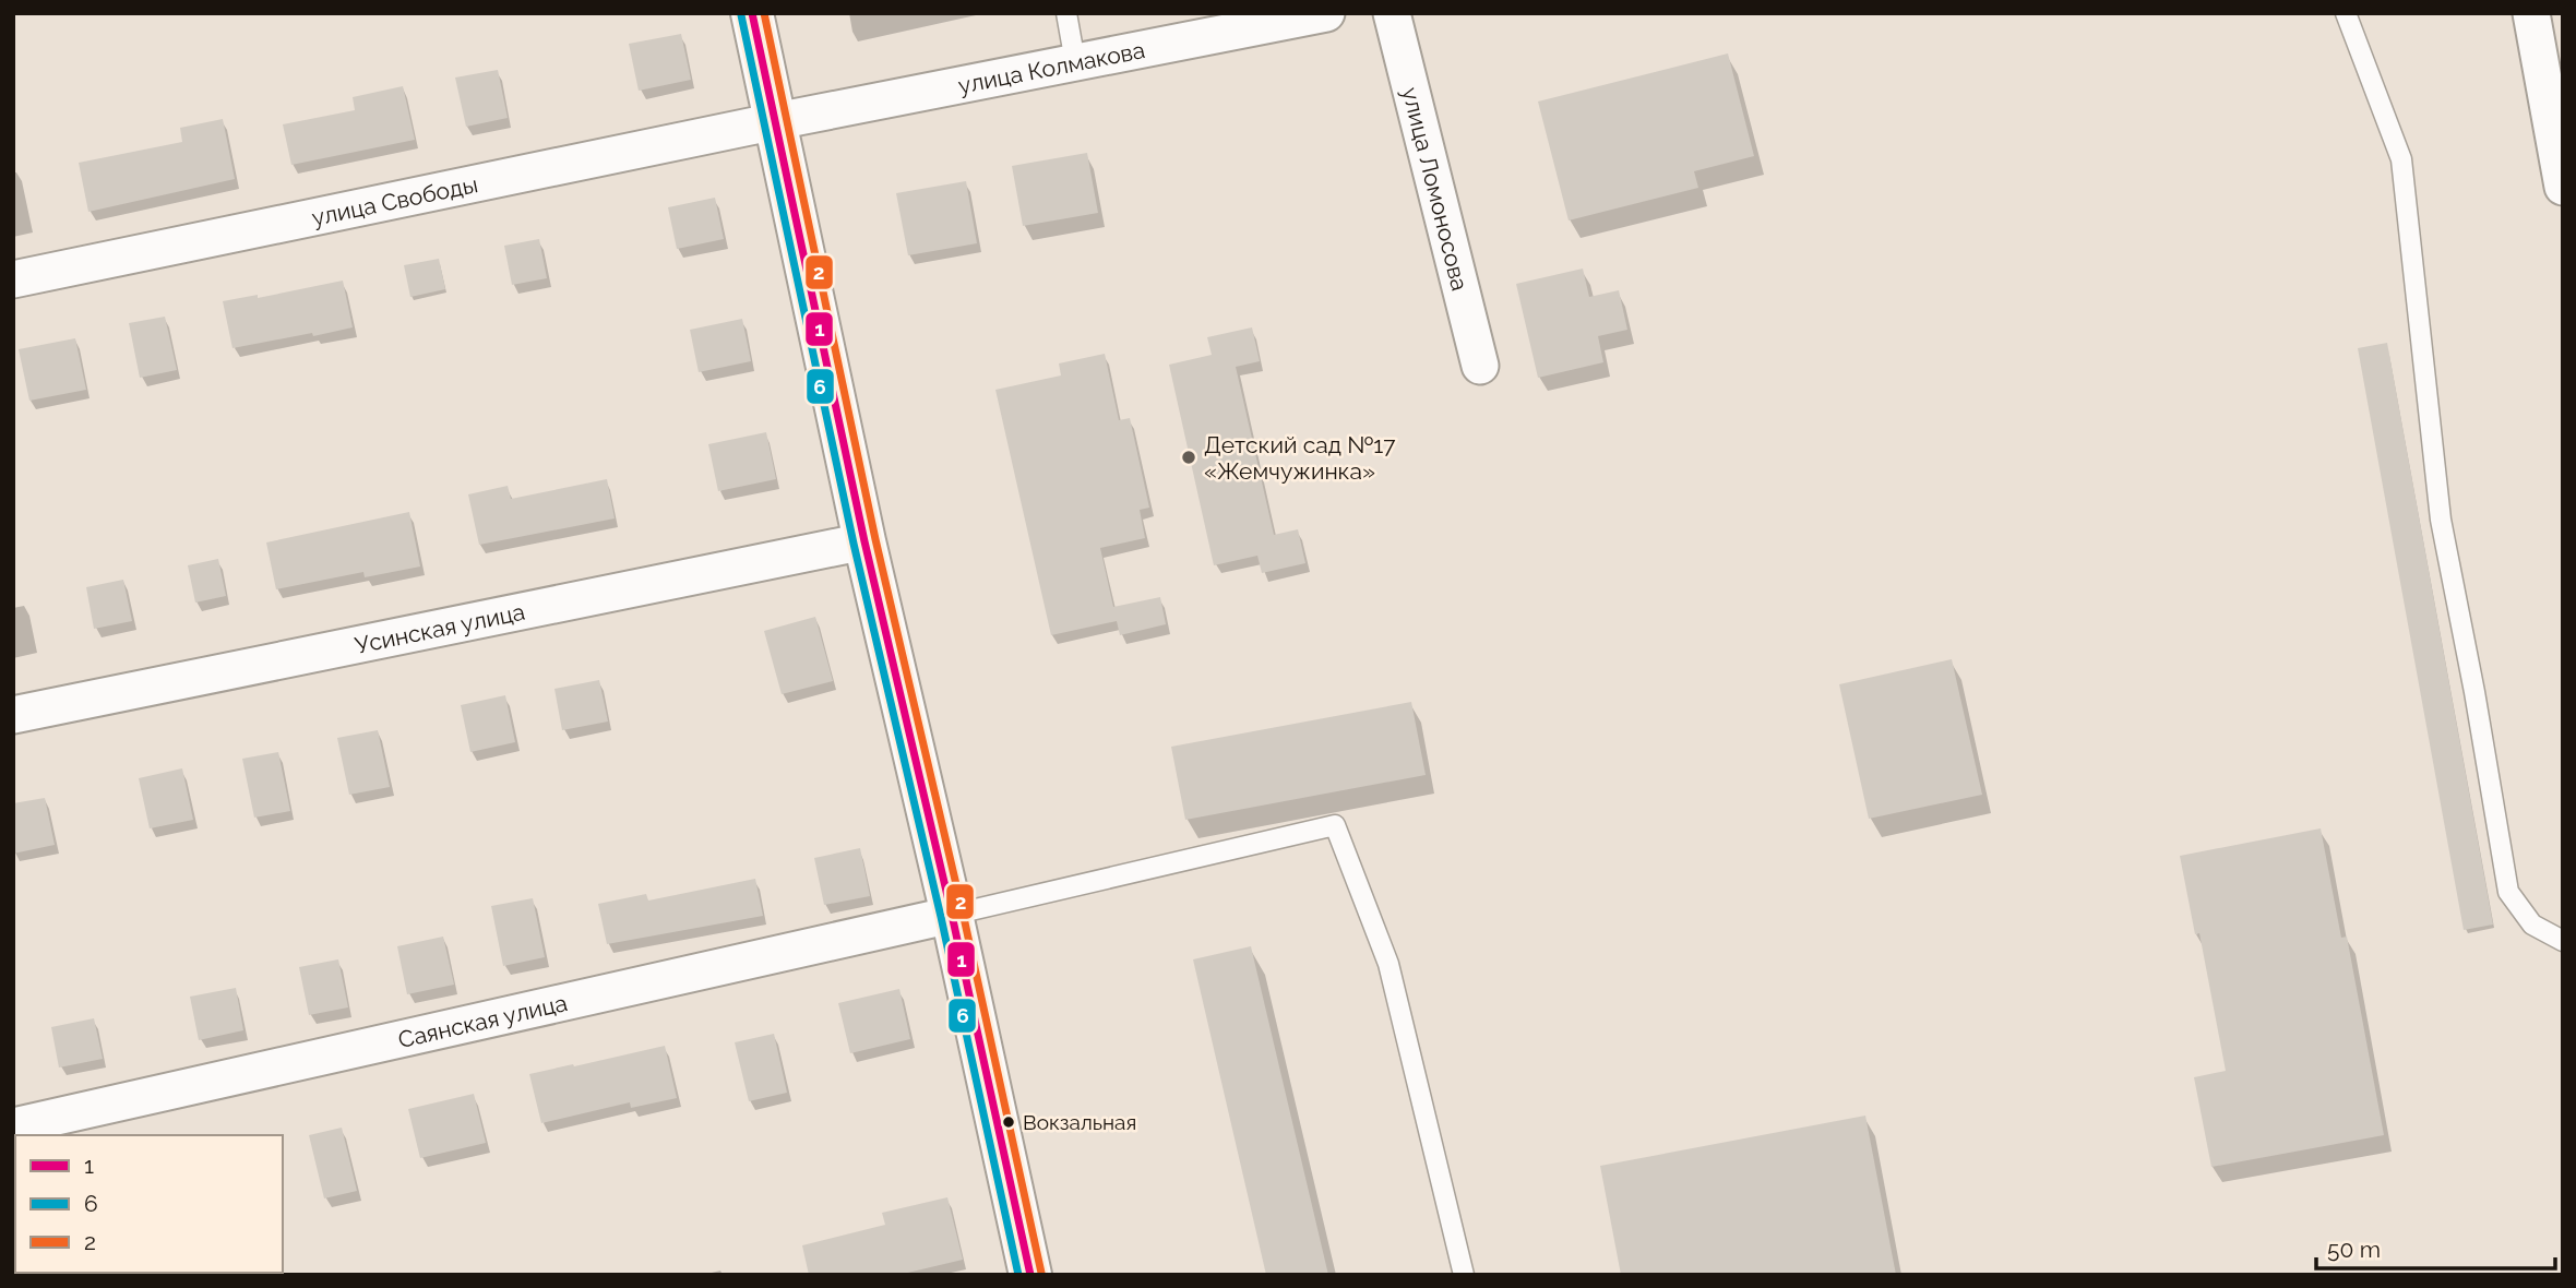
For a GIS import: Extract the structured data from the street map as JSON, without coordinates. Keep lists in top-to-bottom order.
{
  "streets": {
    "street": [
      "улица Колмакова",
      "улица Ломоносова",
      "улица Свободы",
      "Усинская улица",
      "Саянская улица"
    ]
  },
  "crossings": [
    ["улица Колмакова", "улица Свободы"]
  ],
  "places": ["Детский сад №17 «Жемчужинка»", "Вокзальная"],
  "lines": ["transit line 1", "transit line 2", "transit line 6"],
  "legend": ["1", "6", "2"],
  "scale_bar": "50 m"
}
